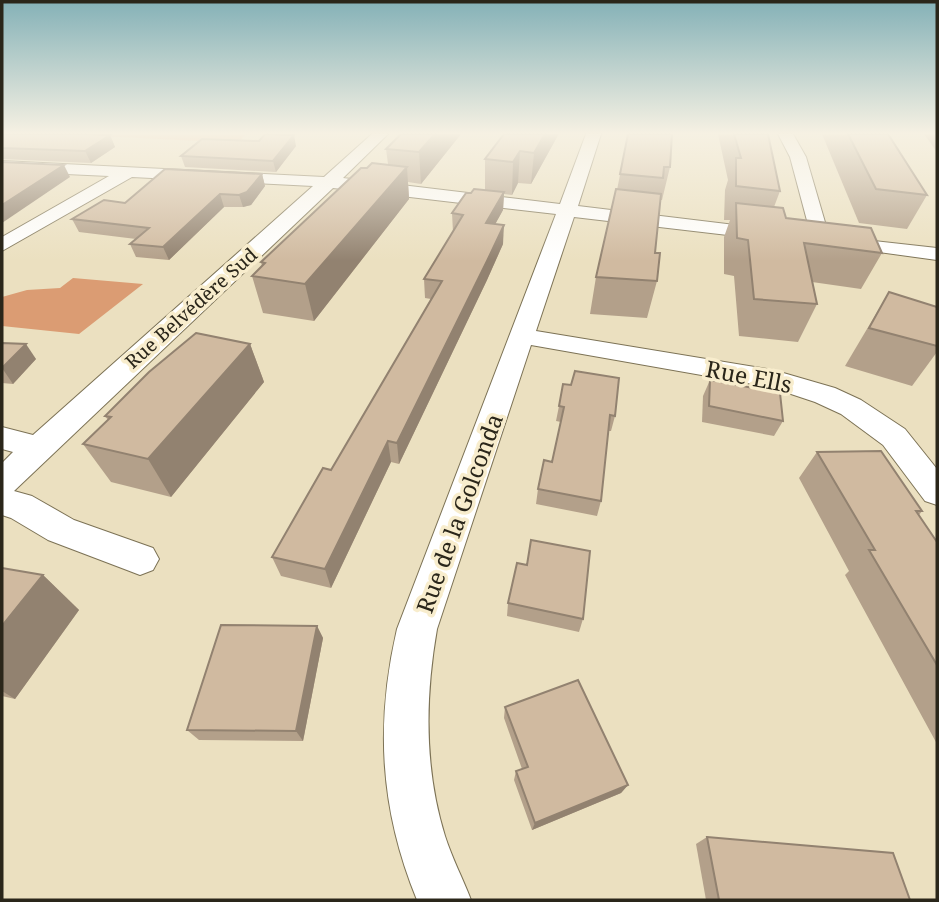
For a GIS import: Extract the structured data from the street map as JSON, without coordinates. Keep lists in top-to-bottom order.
{
  "streets": {
    "street": ["Rue Belvédère Sud", "Rue Ells", "Rue de la Golconda"]
  },
  "crossings": [
    ["Rue Ells", "Rue de la Golconda"]
  ]
}
